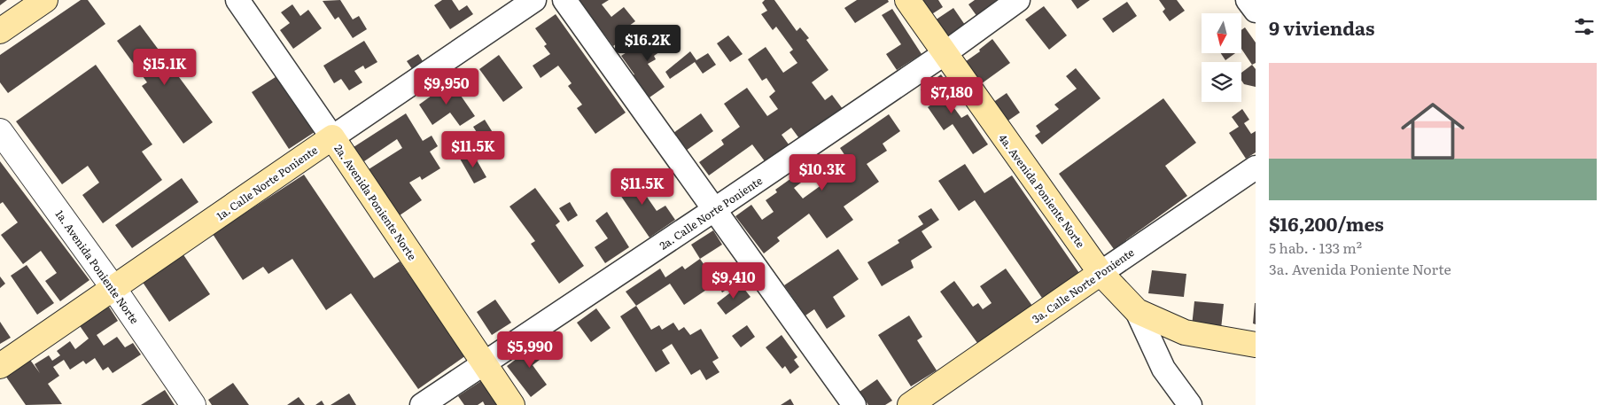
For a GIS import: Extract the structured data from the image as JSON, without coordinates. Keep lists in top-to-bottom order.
{
  "streets": {
    "main road": [
      "1a. Calle Norte Poniente",
      "4a. Avenida Poniente Norte",
      "2a. Avenida Poniente Norte",
      "3a. Calle Norte Poniente"
    ],
    "street": ["2a. Calle Norte Poniente", "1a. Avenida Poniente Norte"]
  },
  "crossings": [
    ["1a. Calle Norte Poniente", "2a. Avenida Poniente Norte"],
    ["1a. Calle Norte Poniente", "1a. Avenida Poniente Norte"],
    ["4a. Avenida Poniente Norte", "2a. Calle Norte Poniente"],
    ["4a. Avenida Poniente Norte", "3a. Calle Norte Poniente"],
    ["2a. Avenida Poniente Norte", "2a. Calle Norte Poniente"]
  ],
  "north": "bottom",
  "page": {
    "heading": "9 viviendas",
    "price": [
      "$16.2K",
      "$15.1K",
      "$9,950",
      "$7,180",
      "$11.5K",
      "$10.3K",
      "$11.5K",
      "$9,410",
      "$5,990"
    ],
    "list": [
      {
        "name": "$16,200/mes",
        "note": "5 hab. · 133 m² · 3a. Avenida Poniente Norte"
      }
    ]
  }
}
